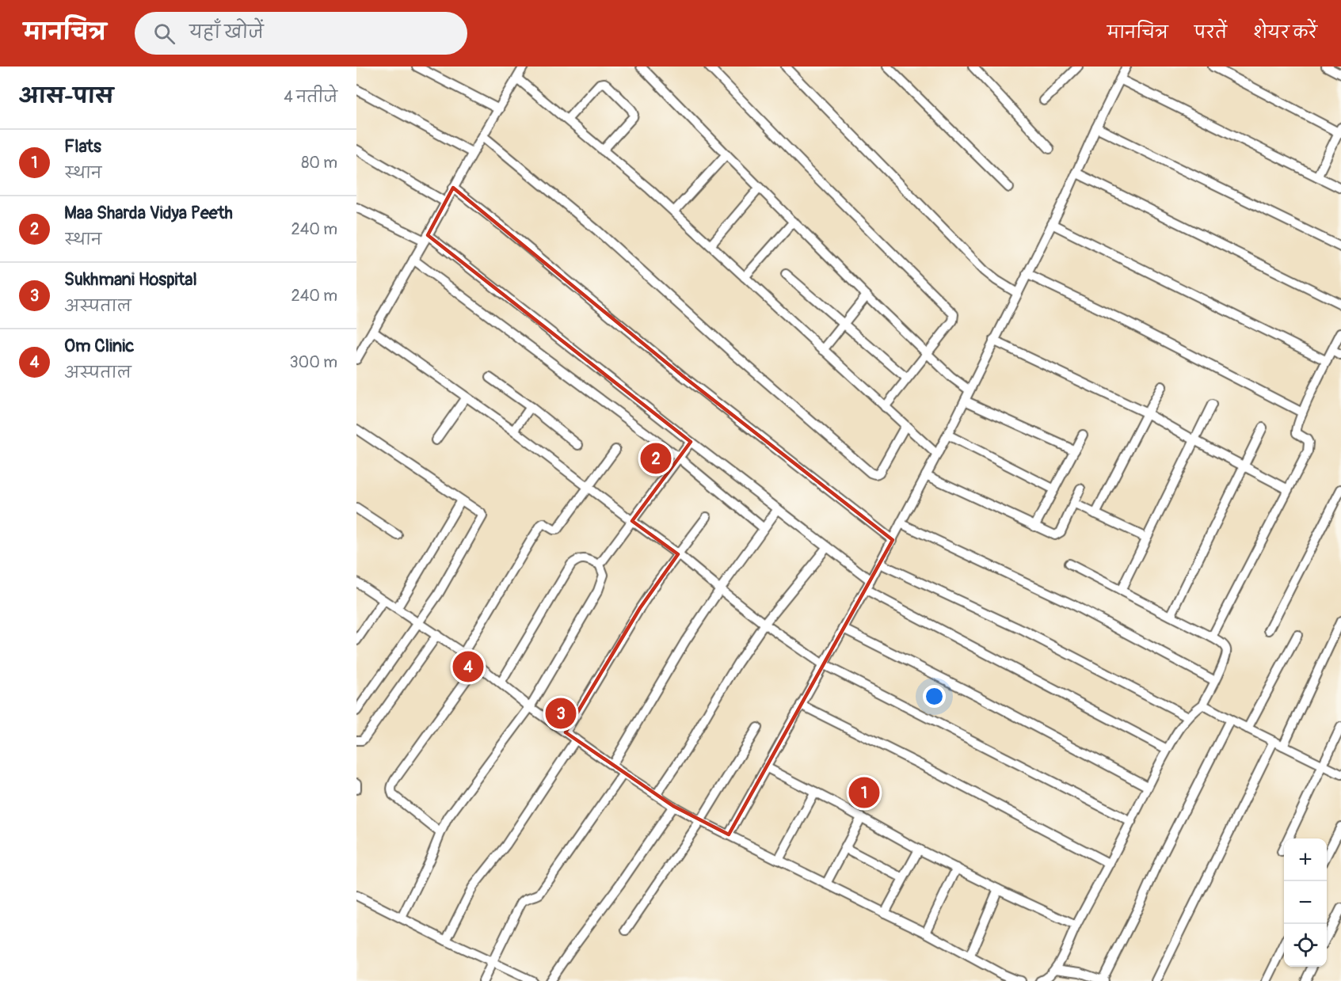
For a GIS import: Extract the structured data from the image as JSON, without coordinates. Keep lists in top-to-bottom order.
{
  "page": {
    "header": "मानचित्र",
    "search": "यहाँ खोजें",
    "nav": ["मानचित्र", "परतें", "शेयर करें"],
    "heading": ["आस-पास", "4 नतीजे"],
    "list": [
      {
        "mark": "1",
        "name": "Flats",
        "note": "स्थान",
        "value": "80 m"
      },
      {
        "mark": "2",
        "name": "Maa Sharda Vidya Peeth",
        "note": "स्थान",
        "value": "240 m"
      },
      {
        "mark": "3",
        "name": "Sukhmani Hospital",
        "note": "अस्पताल",
        "value": "240 m"
      },
      {
        "mark": "4",
        "name": "Om Clinic",
        "note": "अस्पताल",
        "value": "300 m"
      }
    ],
    "pins": [
      "2",
      "4",
      "3",
      "1"
    ],
    "map_buttons": ["+", "−"]
  }
}
